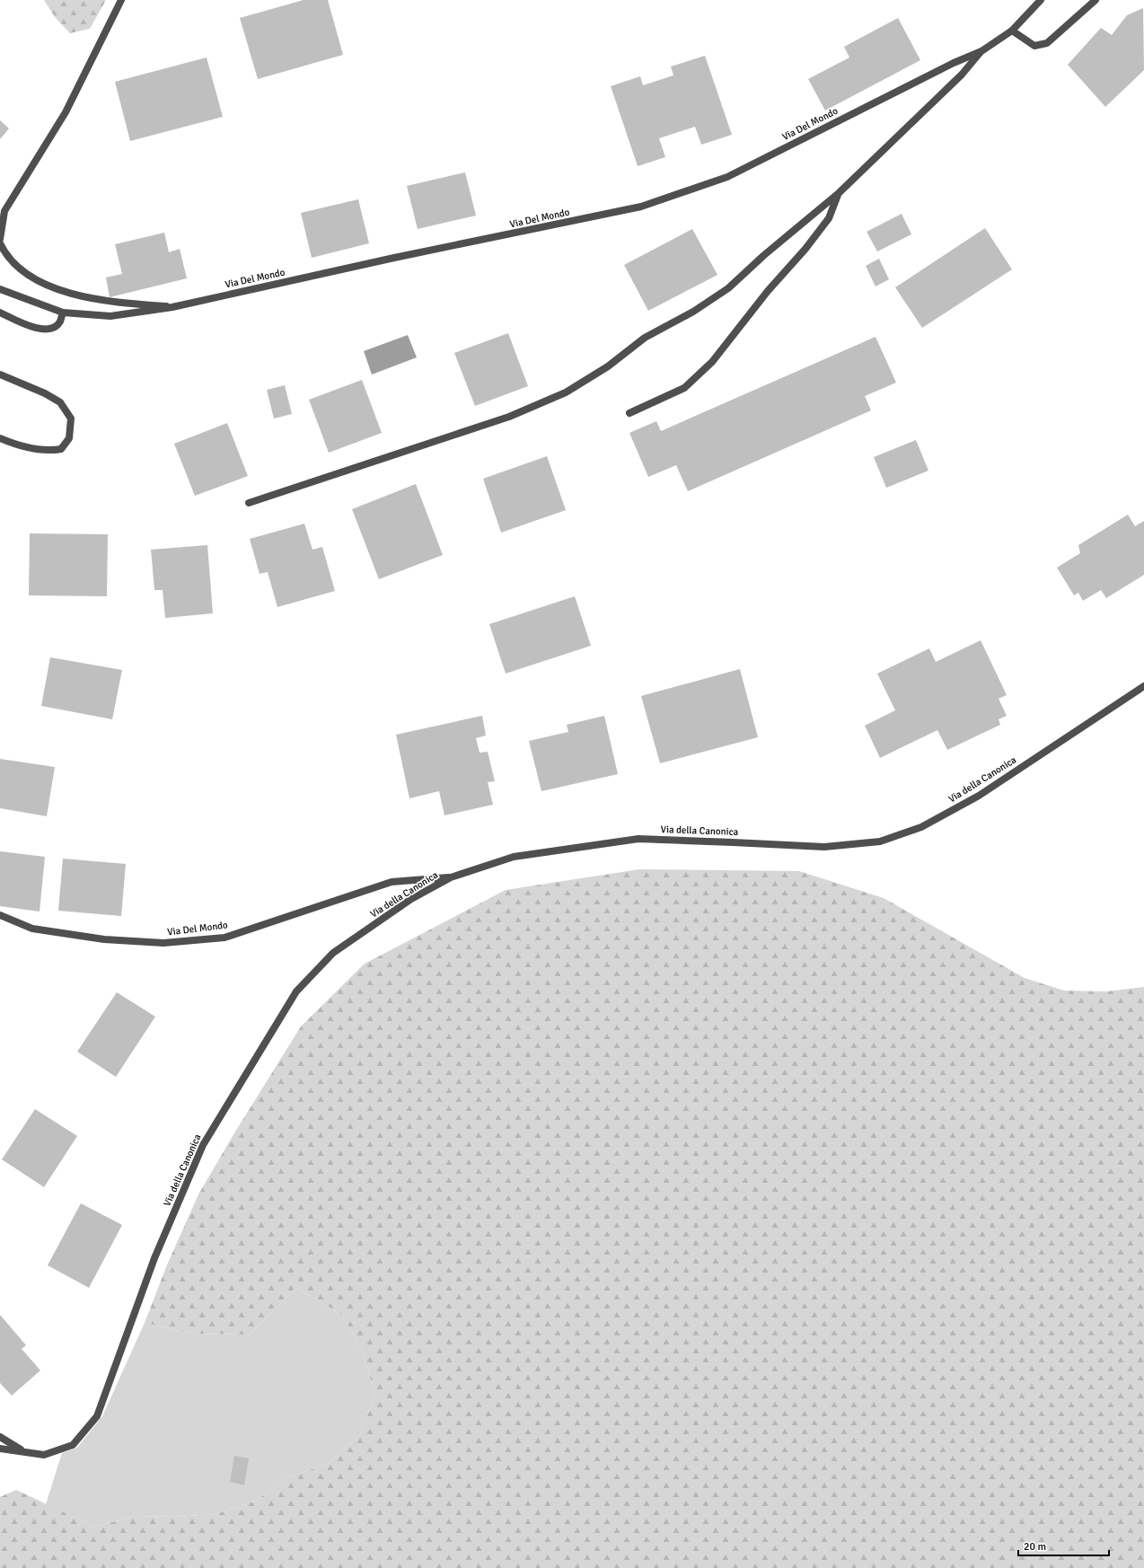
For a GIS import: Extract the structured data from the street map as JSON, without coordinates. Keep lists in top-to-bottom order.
{
  "streets": {
    "street": ["Via Del Mondo", "Via della Canonica"]
  },
  "crossings": [
    ["Via Del Mondo", "Via della Canonica"]
  ],
  "scale_bar": "20 m"
}
